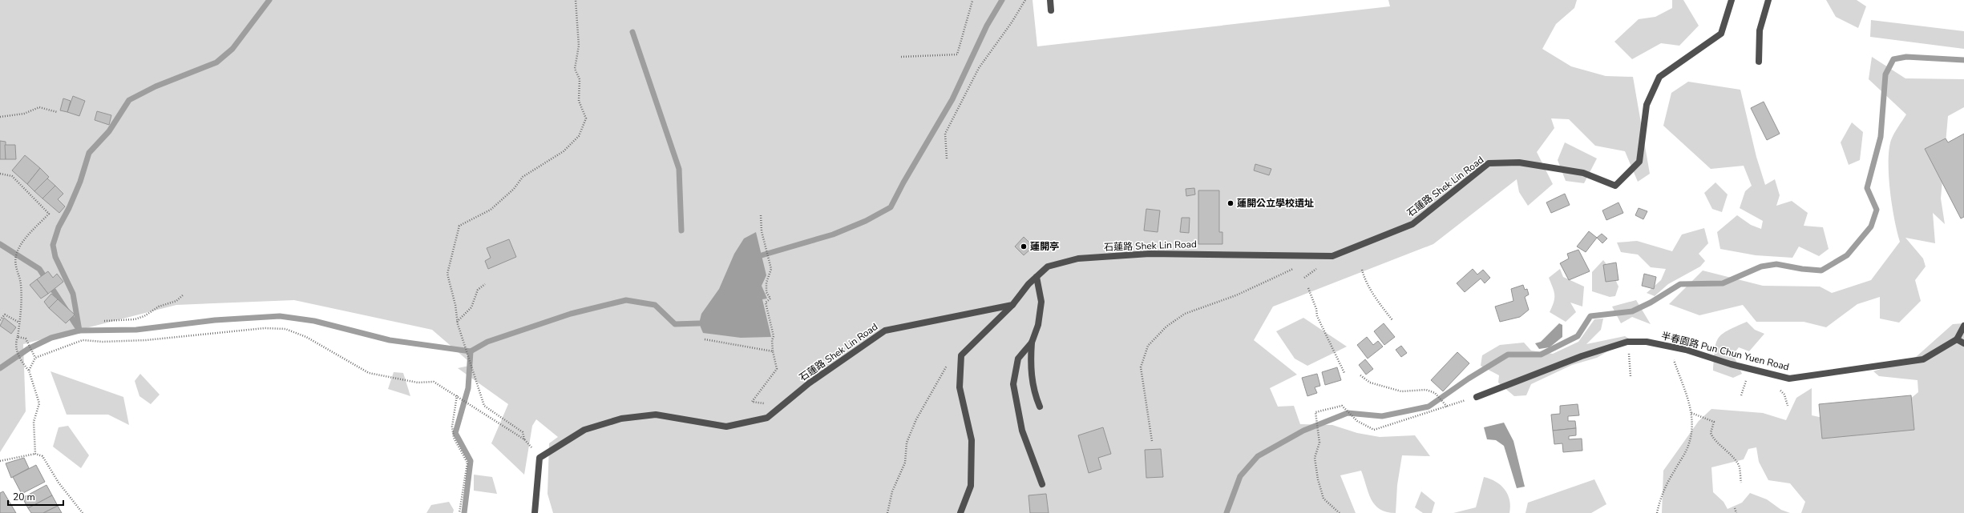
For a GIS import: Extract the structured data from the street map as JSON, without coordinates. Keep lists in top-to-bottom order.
{
  "streets": {
    "street": ["石蓮路 Shek Lin Road", "半春園路 Pun Chun Yuen Road"]
  },
  "places": ["蓮開公立學校遺址", "蓮開亭"],
  "scale_bar": "20 m"
}
